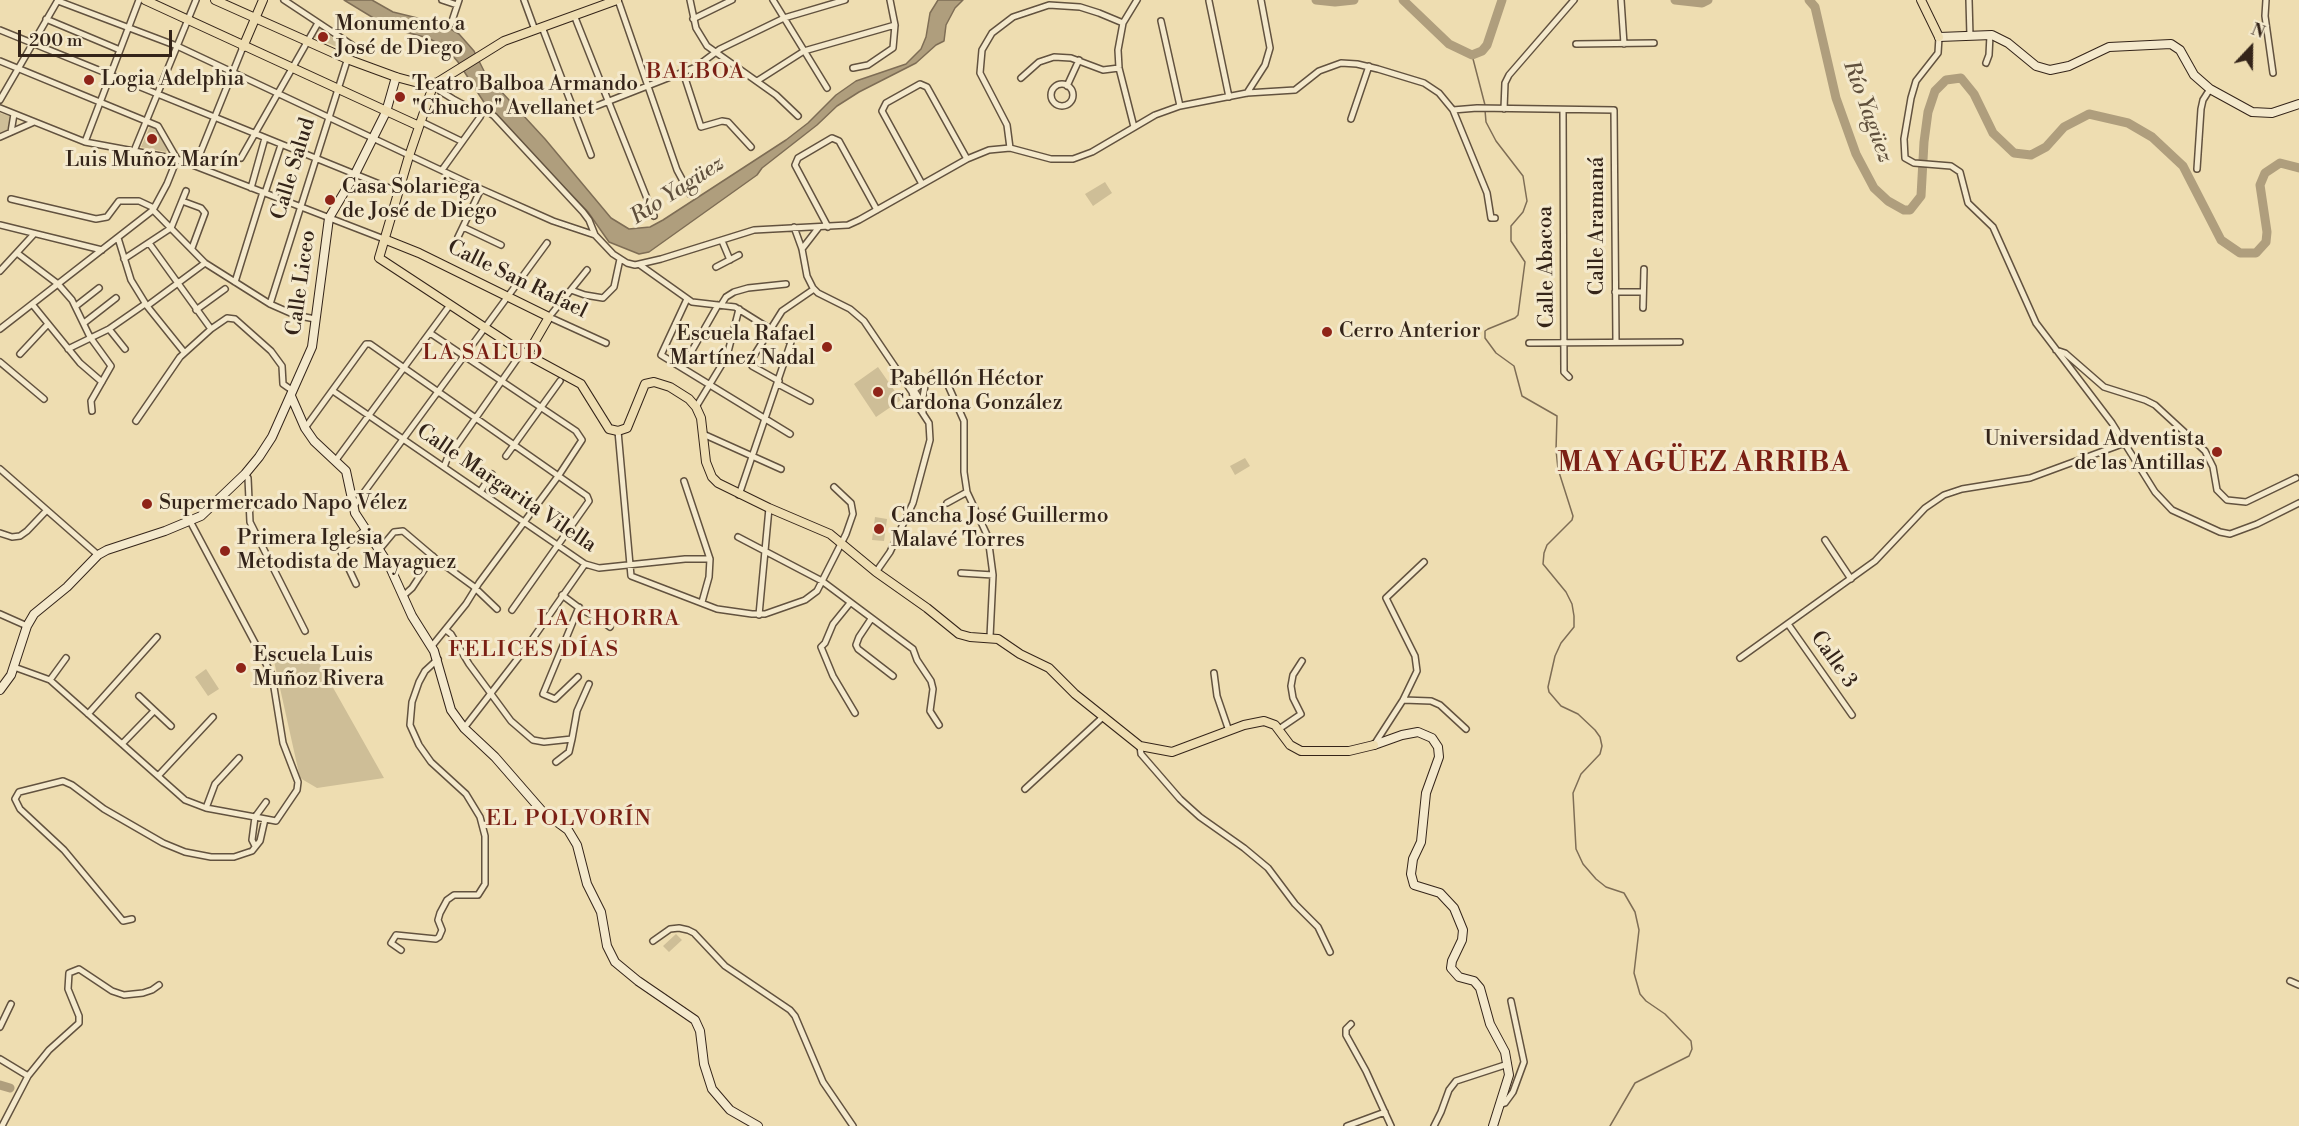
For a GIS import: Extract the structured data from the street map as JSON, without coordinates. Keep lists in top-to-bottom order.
{
  "streets": {
    "main road": ["Calle San Rafael"],
    "street": [
      "Calle Salud",
      "Calle Aramaná",
      "Calle Abacoa",
      "Calle Liceo",
      "Calle Margarita Vilella",
      "Calle 3"
    ]
  },
  "crossings": [
    ["Calle Salud", "Calle San Rafael"],
    ["Calle Aramaná", "Calle Abacoa"],
    ["Calle San Rafael", "Calle Liceo"]
  ],
  "districts": [
    "BALBOA",
    "LA SALUD",
    "MAYAGÜEZ ARRIBA",
    "LA CHORRA",
    "FELICES DÍAS",
    "EL POLVORÍN"
  ],
  "water": ["Río Yagüez"],
  "places": [
    "Monumento a José de Diego",
    "Logia Adelphia",
    "Teatro Balboa Armando \"Chucho\" Avellanet",
    "Luis Muñoz Marín",
    "Casa Solariega de José de Diego",
    "Cerro Anterior",
    "Escuela Rafael Martínez Nadal",
    "Pabellón Héctor Cardona González",
    "Universidad Adventista de las Antillas",
    "Supermercado Napo Vélez",
    "Cancha José Guillermo Malavé Torres",
    "Primera Iglesia Metodista de Mayaguez",
    "Escuela Luis Muñoz Rivera"
  ],
  "scale_bar": "200 m",
  "north": "top"
}
